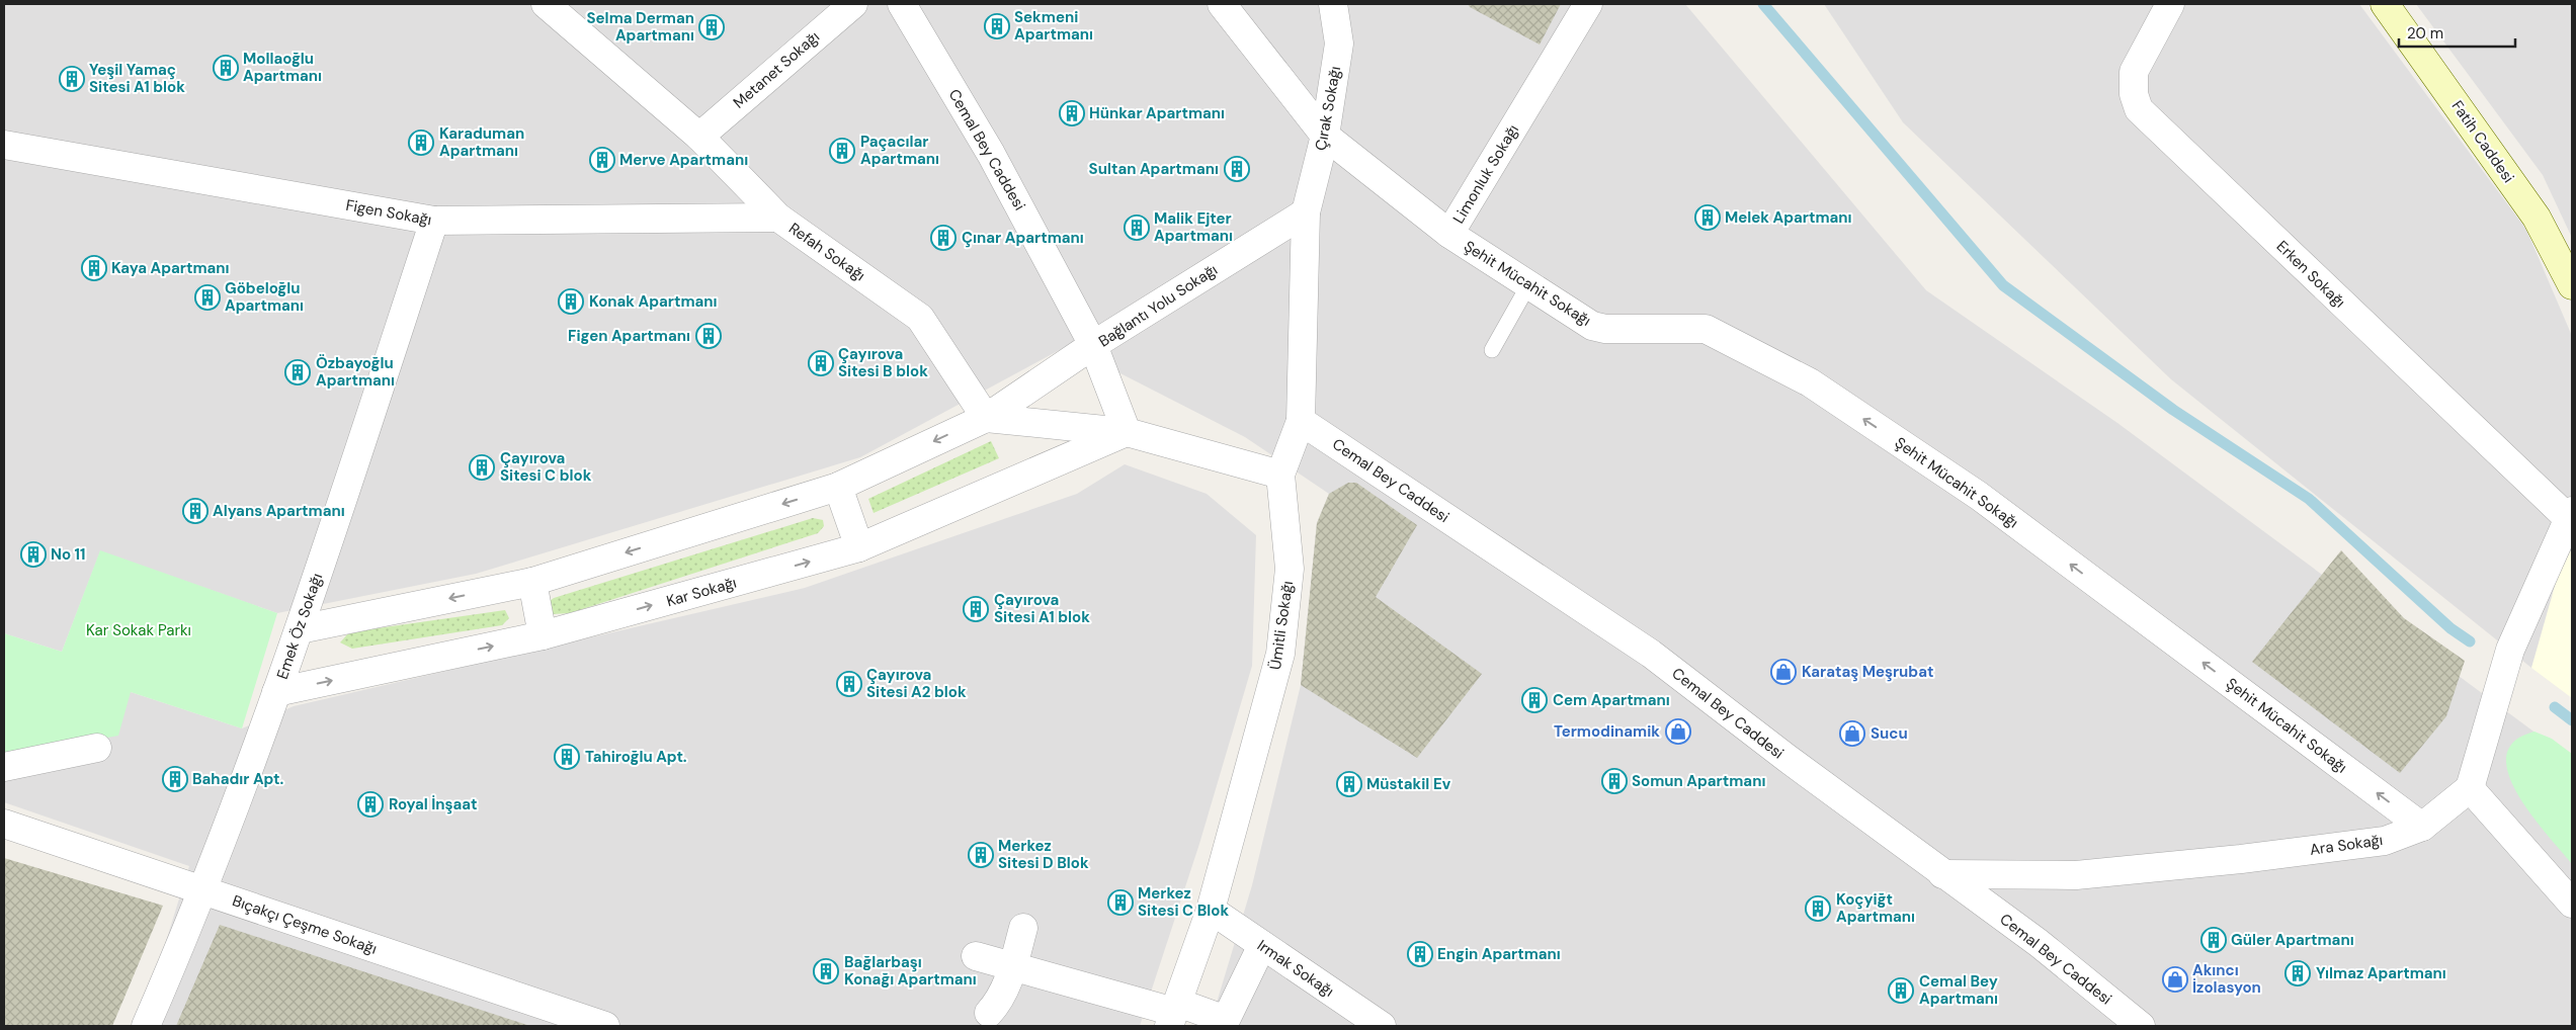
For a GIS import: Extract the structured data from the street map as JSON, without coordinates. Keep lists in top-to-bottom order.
{
  "streets": {
    "main road": ["Fatih Caddesi"],
    "street": [
      "Metanet Sokağı",
      "Çırak Sokağı",
      "Cemal Bey Caddesi",
      "Limonluk Sokağı",
      "Figen Sokağı",
      "Refah Sokağı",
      "Erken Sokağı",
      "Şehit Mücahit Sokağı",
      "Bağlantı Yolu Sokağı",
      "Kar Sokağı",
      "Ümitli Sokağı",
      "Emek Öz Sokağı",
      "Ara Sokağı",
      "Bıçakçı Çeşme Sokağı",
      "Irmak Sokağı"
    ]
  },
  "crossings": [
    ["Metanet Sokağı", "Refah Sokağı"],
    ["Çırak Sokağı", "Limonluk Sokağı"],
    ["Çırak Sokağı", "Bağlantı Yolu Sokağı"],
    ["Çırak Sokağı", "Ümitli Sokağı"],
    ["Cemal Bey Caddesi", "Bağlantı Yolu Sokağı"],
    ["Cemal Bey Caddesi", "Ümitli Sokağı"],
    ["Cemal Bey Caddesi", "Ara Sokağı"],
    ["Limonluk Sokağı", "Şehit Mücahit Sokağı"],
    ["Figen Sokağı", "Refah Sokağı"],
    ["Figen Sokağı", "Emek Öz Sokağı"],
    ["Şehit Mücahit Sokağı", "Ara Sokağı"],
    ["Bağlantı Yolu Sokağı", "Kar Sokağı"],
    ["Bağlantı Yolu Sokağı", "Ümitli Sokağı"],
    ["Kar Sokağı", "Emek Öz Sokağı"],
    ["Ümitli Sokağı", "Irmak Sokağı"],
    ["Emek Öz Sokağı", "Bıçakçı Çeşme Sokağı"]
  ],
  "one_way": ["Şehit Mücahit Sokağı"],
  "parks": ["Kar Sokak Parkı"],
  "places": {
    "building": [
      "Sekmeni Apartmanı",
      "Selma Derman Apartmanı",
      "Mollaoğlu Apartmanı",
      "Yeşil Yamaç Sitesi A1 blok",
      "Hünkar Apartmanı",
      "Karaduman Apartmanı",
      "Paçacılar Apartmanı",
      "Merve Apartmanı",
      "Sultan Apartmanı",
      "Melek Apartmanı",
      "Malik Ejter Apartmanı",
      "Çınar Apartmanı",
      "Kaya Apartmanı",
      "Göbeloğlu Apartmanı",
      "Konak Apartmanı",
      "Figen Apartmanı",
      "Çayırova Sitesi B blok",
      "Özbayoğlu Apartmanı",
      "Çayırova Sitesi C blok",
      "Alyans Apartmanı",
      "No 11",
      "Çayırova Sitesi A1 blok",
      "Çayırova Sitesi A2 blok",
      "Cem Apartmanı",
      "Tahiroğlu Apt.",
      "Bahadır Apt.",
      "Somun Apartmanı",
      "Müstakil Ev",
      "Royal İnşaat",
      "Merkez Sitesi D Blok",
      "Merkez Sitesi C Blok",
      "Koçyiğt Apartmanı",
      "Güler Apartmanı",
      "Engin Apartmanı",
      "Bağlarbaşı Konağı Apartmanı",
      "Yılmaz Apartmanı",
      "Cemal Bey Apartmanı"
    ],
    "shop": [
      "Karataş Meşrubat",
      "Termodinamik",
      "Sucu",
      "Akıncı İzolasyon"
    ]
  },
  "scale_bar": "20 m"
}
